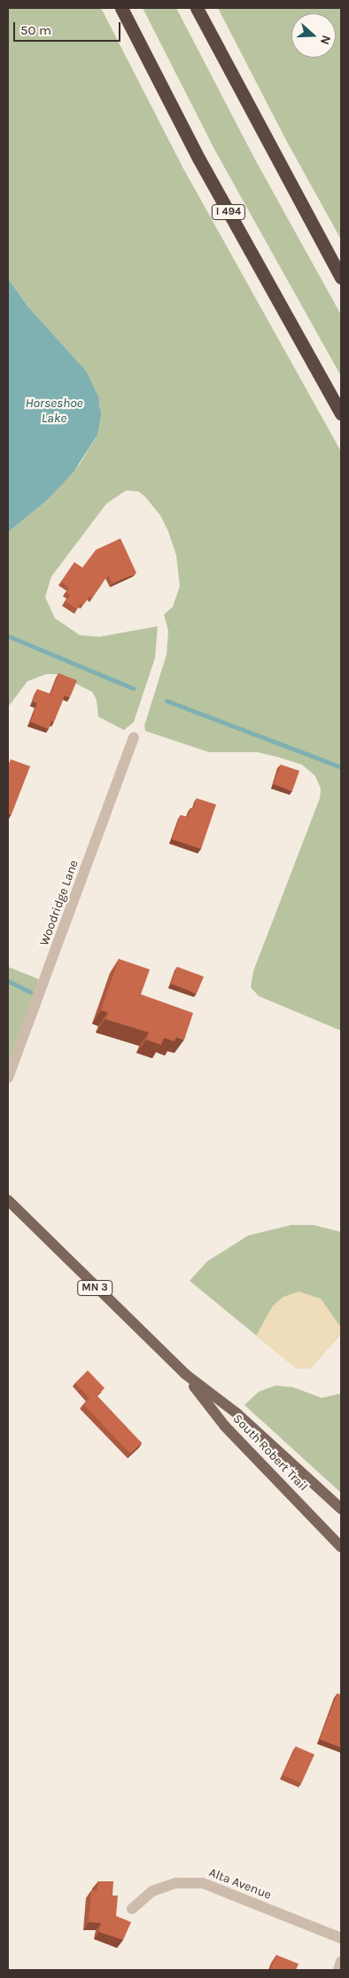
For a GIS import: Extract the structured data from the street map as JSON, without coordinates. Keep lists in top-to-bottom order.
{
  "streets": {
    "highway": ["I 494"],
    "main road": ["MN 3", "South Robert Trail"],
    "street": ["Woodridge Lane", "Alta Avenue"]
  },
  "water": ["Horseshoe Lake"],
  "scale_bar": "50 m",
  "north": "right"
}
